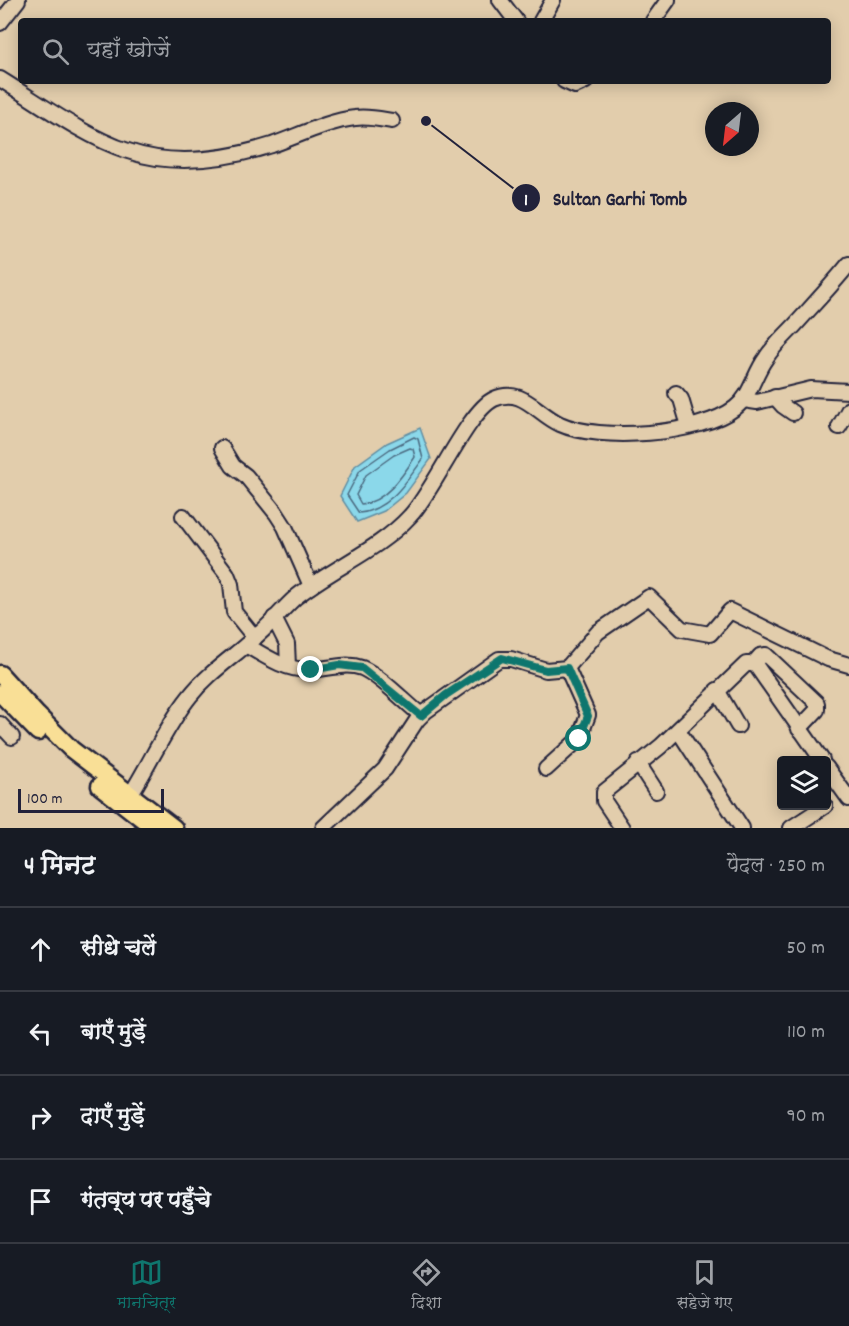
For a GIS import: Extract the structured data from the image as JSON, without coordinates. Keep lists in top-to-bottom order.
{
  "places": ["Sultan Garhi Tomb"],
  "scale_bar": "100 m",
  "north": "bottom left",
  "page": {
    "search": "यहाँ खोजें",
    "scale": "100 m",
    "heading": ["4 मिनट", "पैदल · 250 m"],
    "list": [
      ["सीधे चलें", "50 m"],
      ["बाएँ मुड़ें", "110 m"],
      ["दाएँ मुड़ें", "90 m"],
      "गंतव्य पर पहुँचे"
    ],
    "nav": ["मानचित्र", "दिशा", "सहेजे गए"]
  }
}
